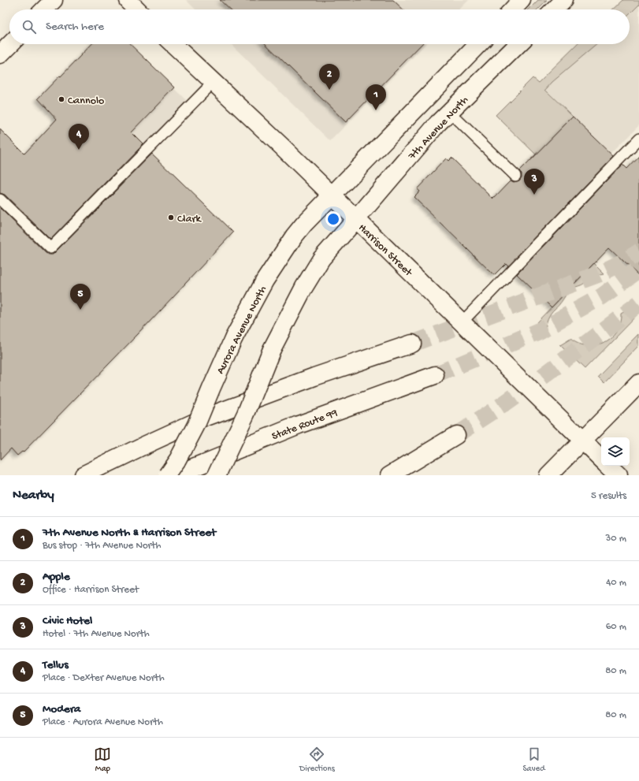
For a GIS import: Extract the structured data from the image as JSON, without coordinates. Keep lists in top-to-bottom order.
{
  "streets": {
    "main road": [
      "7th Avenue North",
      "Harrison Street",
      "Aurora Avenue North",
      "State Route 99"
    ]
  },
  "crossings": [
    ["7th Avenue North", "Harrison Street"],
    ["Harrison Street", "Aurora Avenue North"]
  ],
  "places": ["Cannolo", "Clark"],
  "page": {
    "search": "Search here",
    "pins": [
      "2",
      "1",
      "4",
      "3",
      "5"
    ],
    "heading": ["Nearby", "5 results"],
    "list": [
      {
        "mark": "1",
        "name": "7th Avenue North & Harrison Street",
        "note": "Bus stop · 7th Avenue North",
        "value": "30 m"
      },
      {
        "mark": "2",
        "name": "Apple",
        "note": "Office · Harrison Street",
        "value": "40 m"
      },
      {
        "mark": "3",
        "name": "Civic Hotel",
        "note": "Hotel · 7th Avenue North",
        "value": "60 m"
      },
      {
        "mark": "4",
        "name": "Tellus",
        "note": "Place · Dexter Avenue North",
        "value": "80 m"
      },
      {
        "mark": "5",
        "name": "Modera",
        "note": "Place · Aurora Avenue North",
        "value": "80 m"
      }
    ],
    "nav": ["Map", "Directions", "Saved"]
  }
}
